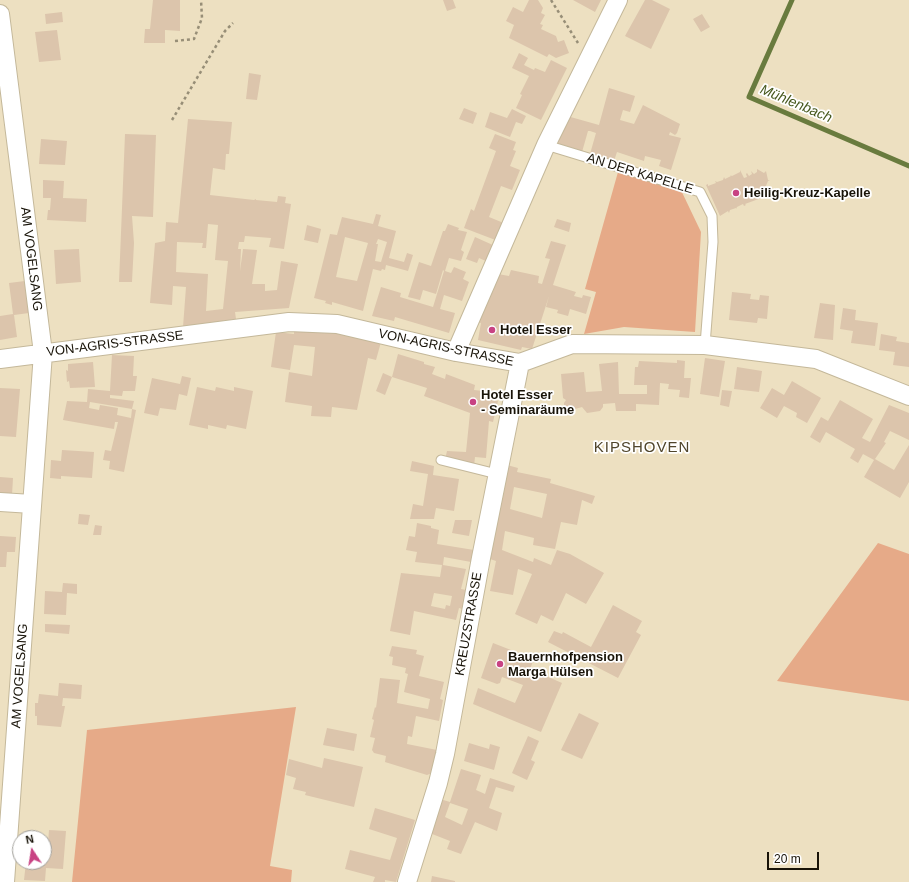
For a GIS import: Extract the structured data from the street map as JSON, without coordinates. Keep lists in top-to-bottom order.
{
  "streets": {
    "street": ["AM VOGELSANG", "VON-AGRIS-STRASSE", "KREUZSTRASSE"],
    "lane": ["AN DER KAPELLE"]
  },
  "crossings": [
    ["AN DER KAPELLE", "VON-AGRIS-STRASSE"],
    ["AM VOGELSANG", "VON-AGRIS-STRASSE"],
    ["VON-AGRIS-STRASSE", "KREUZSTRASSE"]
  ],
  "districts": ["KIPSHOVEN"],
  "water": ["Mühlenbach"],
  "places": [
    "Heilig-Kreuz-Kapelle",
    "Hotel Esser",
    "Hotel Esser - Seminaräume",
    "Bauernhofpension Marga Hülsen"
  ],
  "scale_bar": "20 m",
  "north": "top"
}
